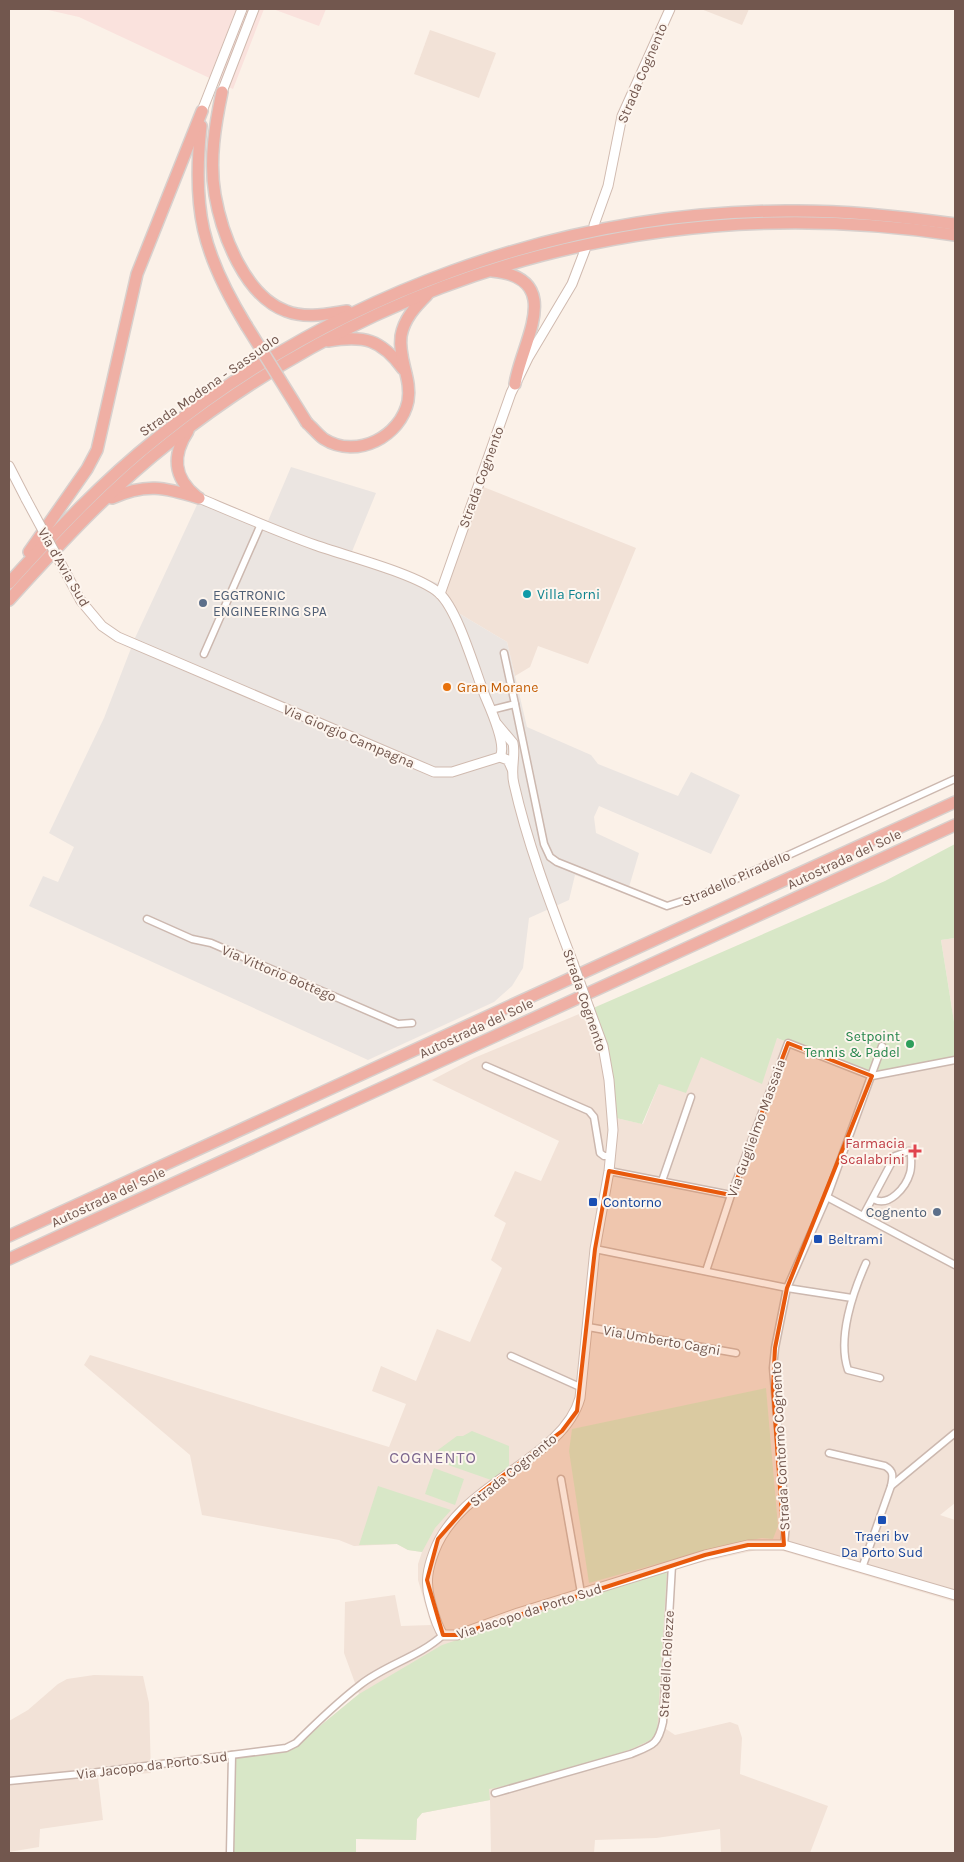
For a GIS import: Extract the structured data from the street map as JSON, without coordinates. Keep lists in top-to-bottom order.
{
  "streets": {
    "highway": ["Strada Modena - Sassuolo", "Autostrada del Sole"],
    "street": [
      "Strada Cognento",
      "Via d'Avia Sud",
      "Via Giorgio Campagna",
      "Stradello Piradello",
      "Via Vittorio Bottego",
      "Via Guglielmo Massaia",
      "Via Umberto Cagni",
      "Strada Contorno Cognento",
      "Via Jacopo da Porto Sud",
      "Stradello Polezze"
    ]
  },
  "crossings": [
    ["Strada Cognento", "Via Giorgio Campagna"],
    ["Strada Cognento", "Via Umberto Cagni"],
    ["Strada Cognento", "Via Jacopo da Porto Sud"],
    ["Via d'Avia Sud", "Via Giorgio Campagna"],
    ["Via Guglielmo Massaia", "Strada Contorno Cognento"],
    ["Strada Contorno Cognento", "Via Jacopo da Porto Sud"],
    ["Via Jacopo da Porto Sud", "Stradello Polezze"]
  ],
  "districts": ["COGNENTO"],
  "places": {
    "other": [
      "Villa Forni",
      "EGGTRONIC ENGINEERING SPA",
      "Gran Morane",
      "Setpoint Tennis & Padel",
      "Cognento"
    ],
    "health": ["Farmacia Scalabrini"],
    "transit": ["Contorno", "Beltrami", "Traeri bv Da Porto Sud"]
  }
}
